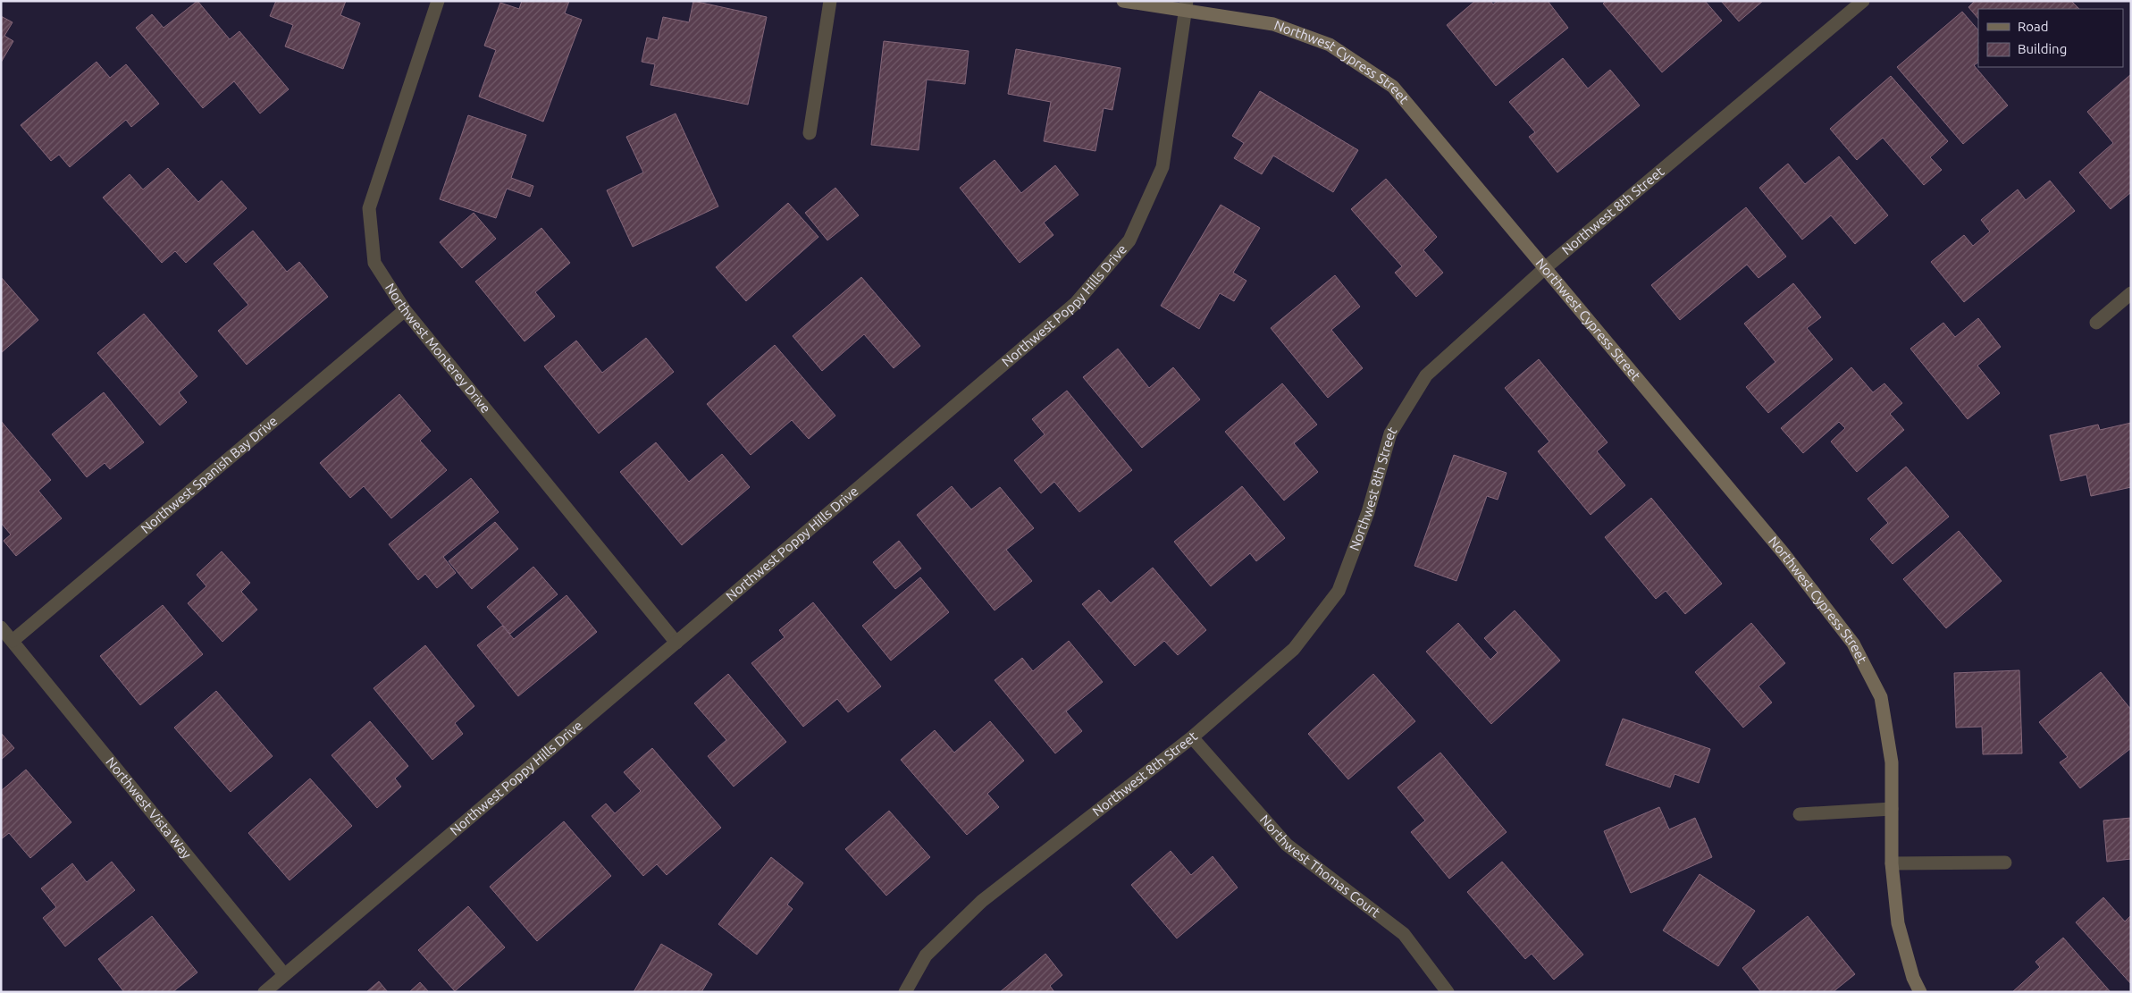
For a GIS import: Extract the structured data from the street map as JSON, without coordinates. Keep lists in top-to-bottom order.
{
  "streets": {
    "street": [
      "Northwest Cypress Street",
      "Northwest 8th Street",
      "Northwest Poppy Hills Drive",
      "Northwest Monterey Drive",
      "Northwest Spanish Bay Drive",
      "Northwest Vista Way",
      "Northwest Thomas Court"
    ]
  },
  "crossings": [
    ["Northwest Cypress Street", "Northwest 8th Street"],
    ["Northwest Cypress Street", "Northwest Poppy Hills Drive"],
    ["Northwest 8th Street", "Northwest Thomas Court"],
    ["Northwest Poppy Hills Drive", "Northwest Monterey Drive"],
    ["Northwest Poppy Hills Drive", "Northwest Vista Way"],
    ["Northwest Monterey Drive", "Northwest Spanish Bay Drive"],
    ["Northwest Spanish Bay Drive", "Northwest Vista Way"]
  ],
  "legend": ["Road", "Building"]
}
